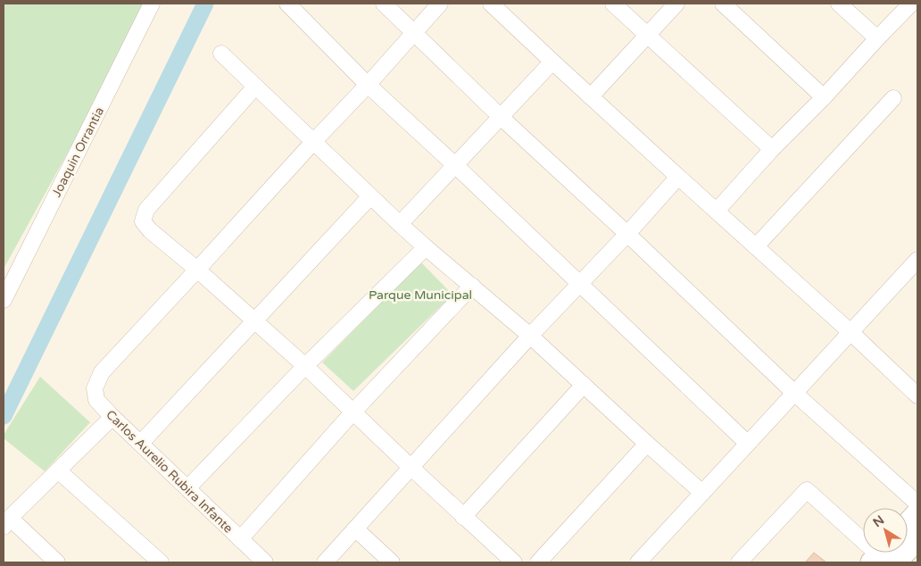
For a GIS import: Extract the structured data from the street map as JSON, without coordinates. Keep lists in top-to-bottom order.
{
  "streets": {
    "street": ["Joaquin Orrantia", "Carlos Aurelio Rubira Infante"]
  },
  "parks": ["Parque Municipal"],
  "north": "top left"
}
